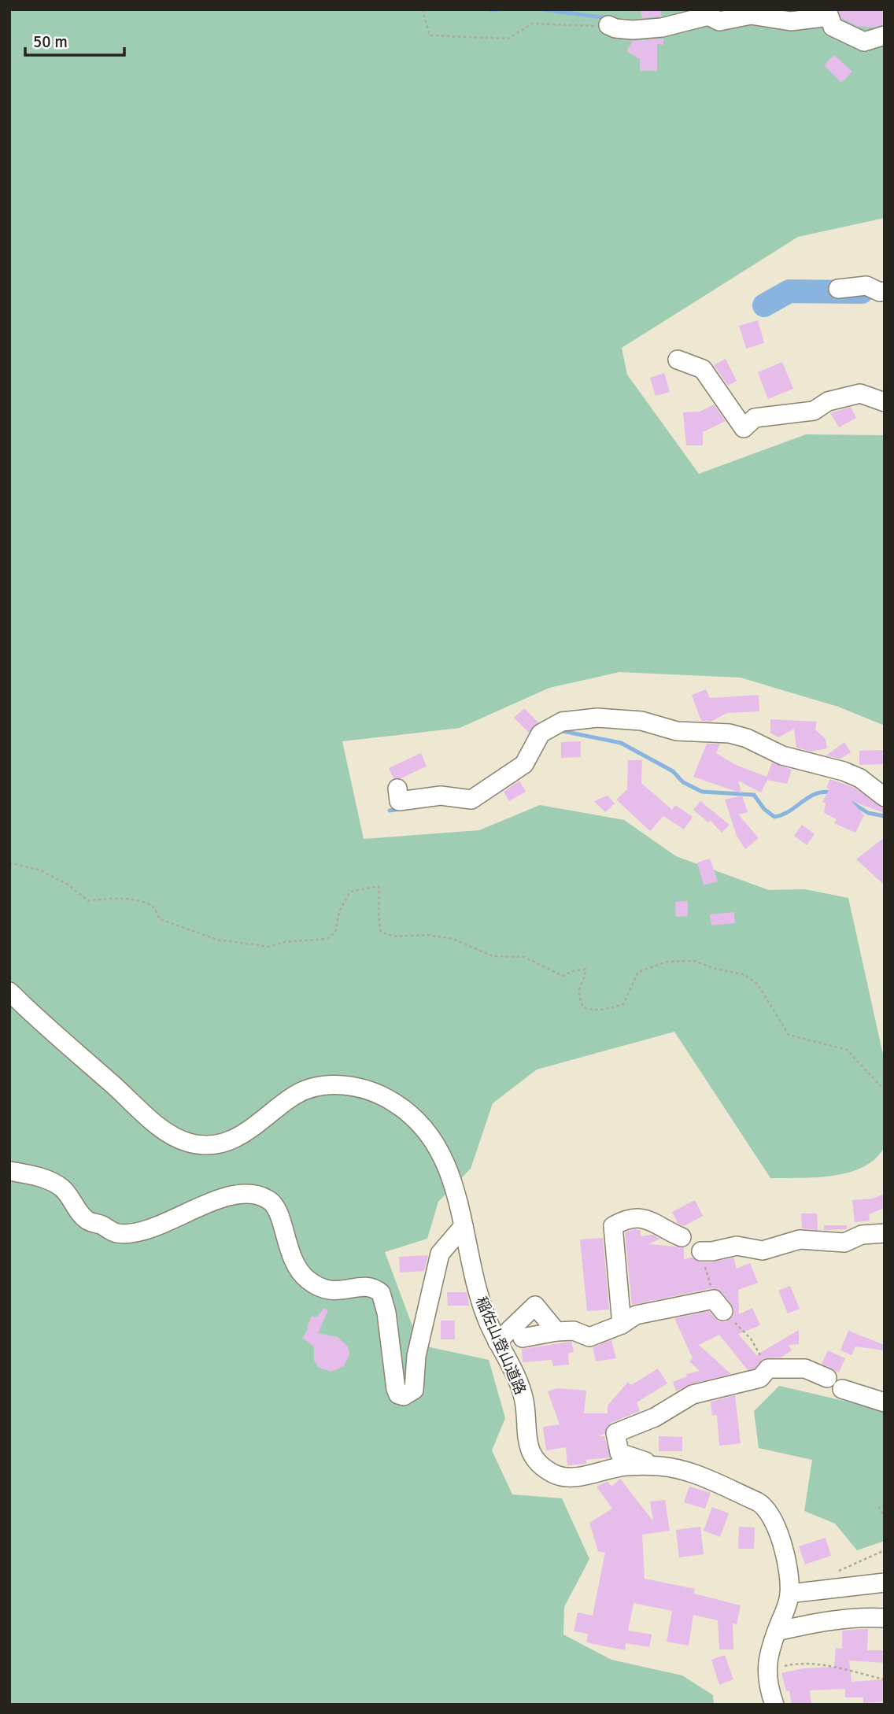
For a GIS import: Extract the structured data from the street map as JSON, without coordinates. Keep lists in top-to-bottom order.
{
  "streets": {
    "street": ["稲佐山登山道路"]
  },
  "scale_bar": "50 m"
}
